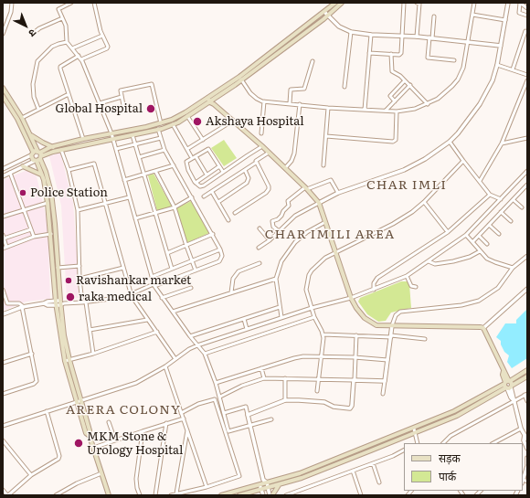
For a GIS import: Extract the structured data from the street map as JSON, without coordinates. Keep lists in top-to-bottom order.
{
  "districts": ["CHAR IMLI", "CHAR IMILI AREA", "ARERA COLONY"],
  "places": [
    "Global Hospital",
    "Akshaya Hospital",
    "Police Station",
    "Ravishankar market",
    "raka medical",
    "MKM Stone & Urology Hospital"
  ],
  "legend": ["सड़क", "पार्क"],
  "north": "bottom right"
}
